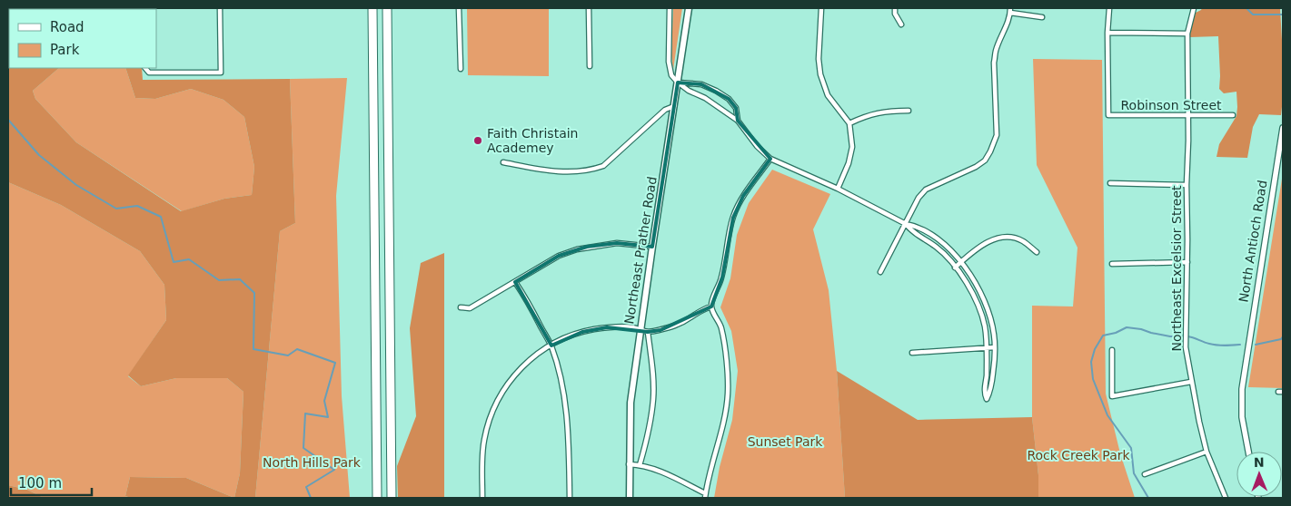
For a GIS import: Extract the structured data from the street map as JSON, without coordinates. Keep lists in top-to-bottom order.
{
  "streets": {
    "main road": ["Northeast Prather Road"],
    "street": ["Robinson Street", "North Antioch Road", "Northeast Excelsior Street"]
  },
  "crossings": [
    ["Robinson Street", "Northeast Excelsior Street"]
  ],
  "parks": ["Sunset Park", "Rock Creek Park", "North Hills Park"],
  "places": ["Faith Christain Academey"],
  "legend": ["Road", "Park"],
  "scale_bar": "100 m",
  "north": "top"
}
